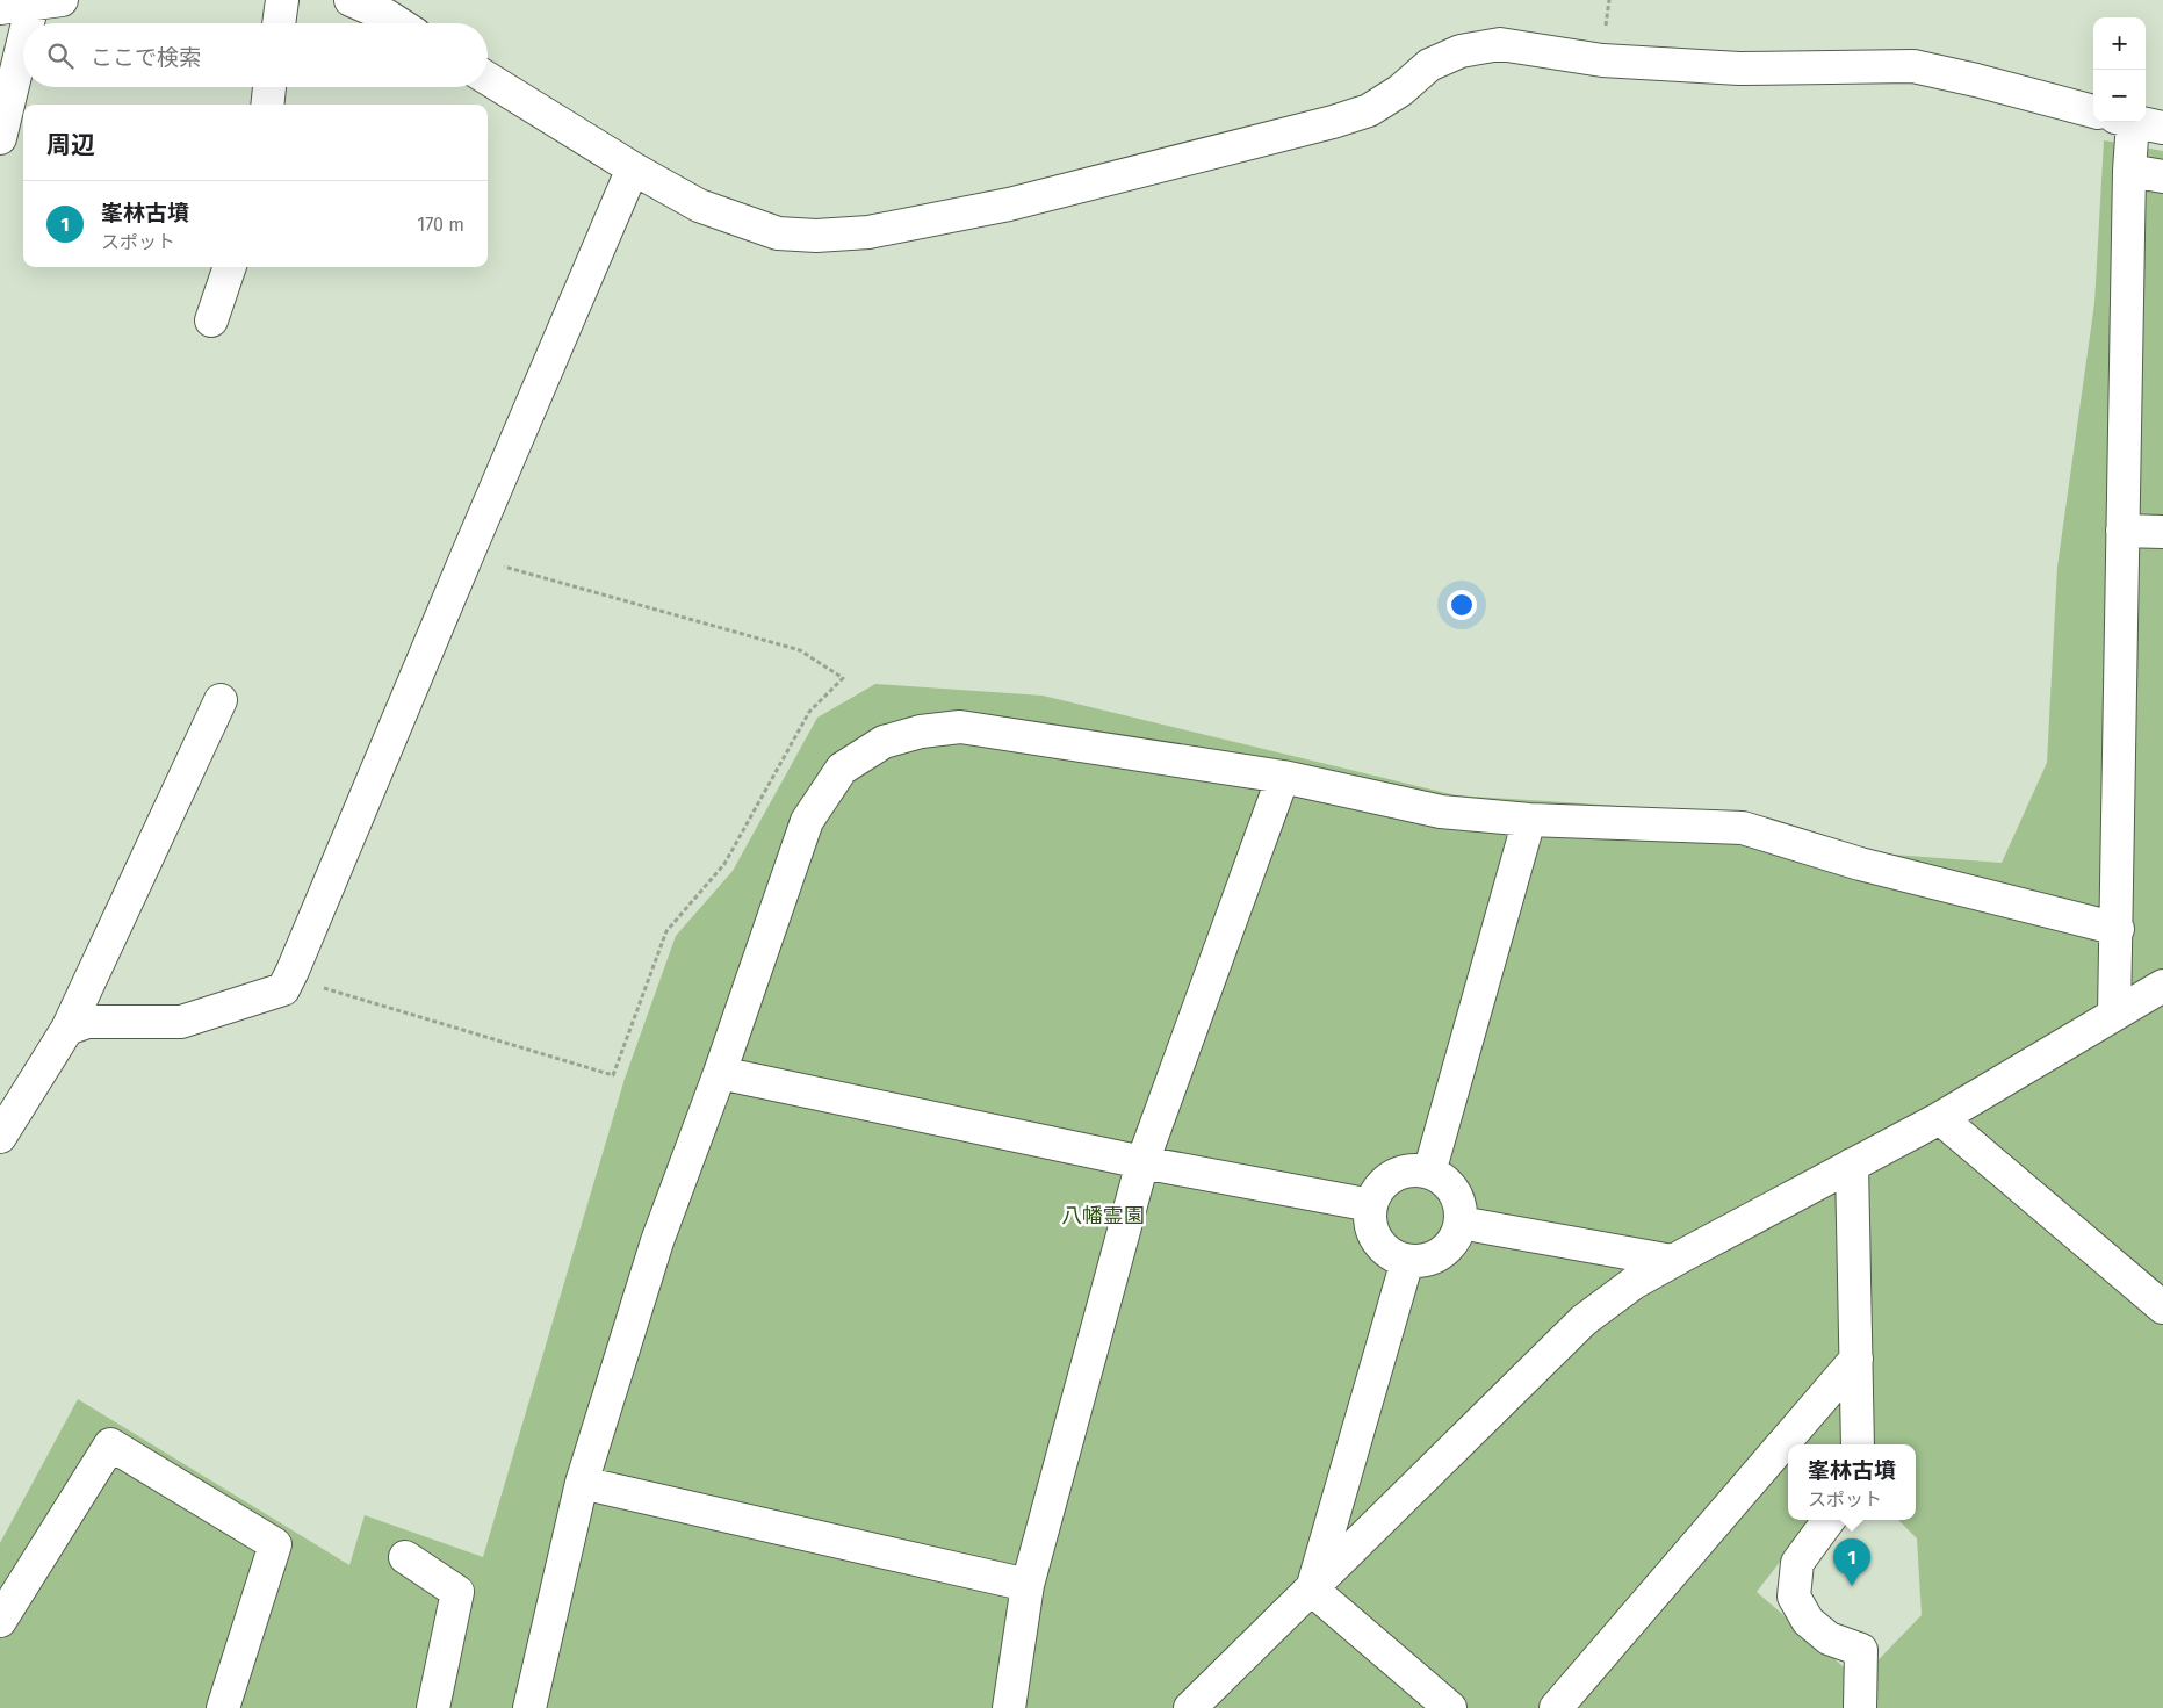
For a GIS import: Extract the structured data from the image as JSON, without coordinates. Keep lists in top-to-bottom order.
{
  "parks": ["八幡霊園"],
  "page": {
    "map_buttons": ["+", "−"],
    "search": "ここで検索",
    "heading": "周辺",
    "list": [
      {
        "mark": "1",
        "name": "峯林古墳",
        "note": "スポット",
        "value": "170 m"
      }
    ],
    "popup": ["峯林古墳", "スポット"],
    "pins": "1"
  }
}
